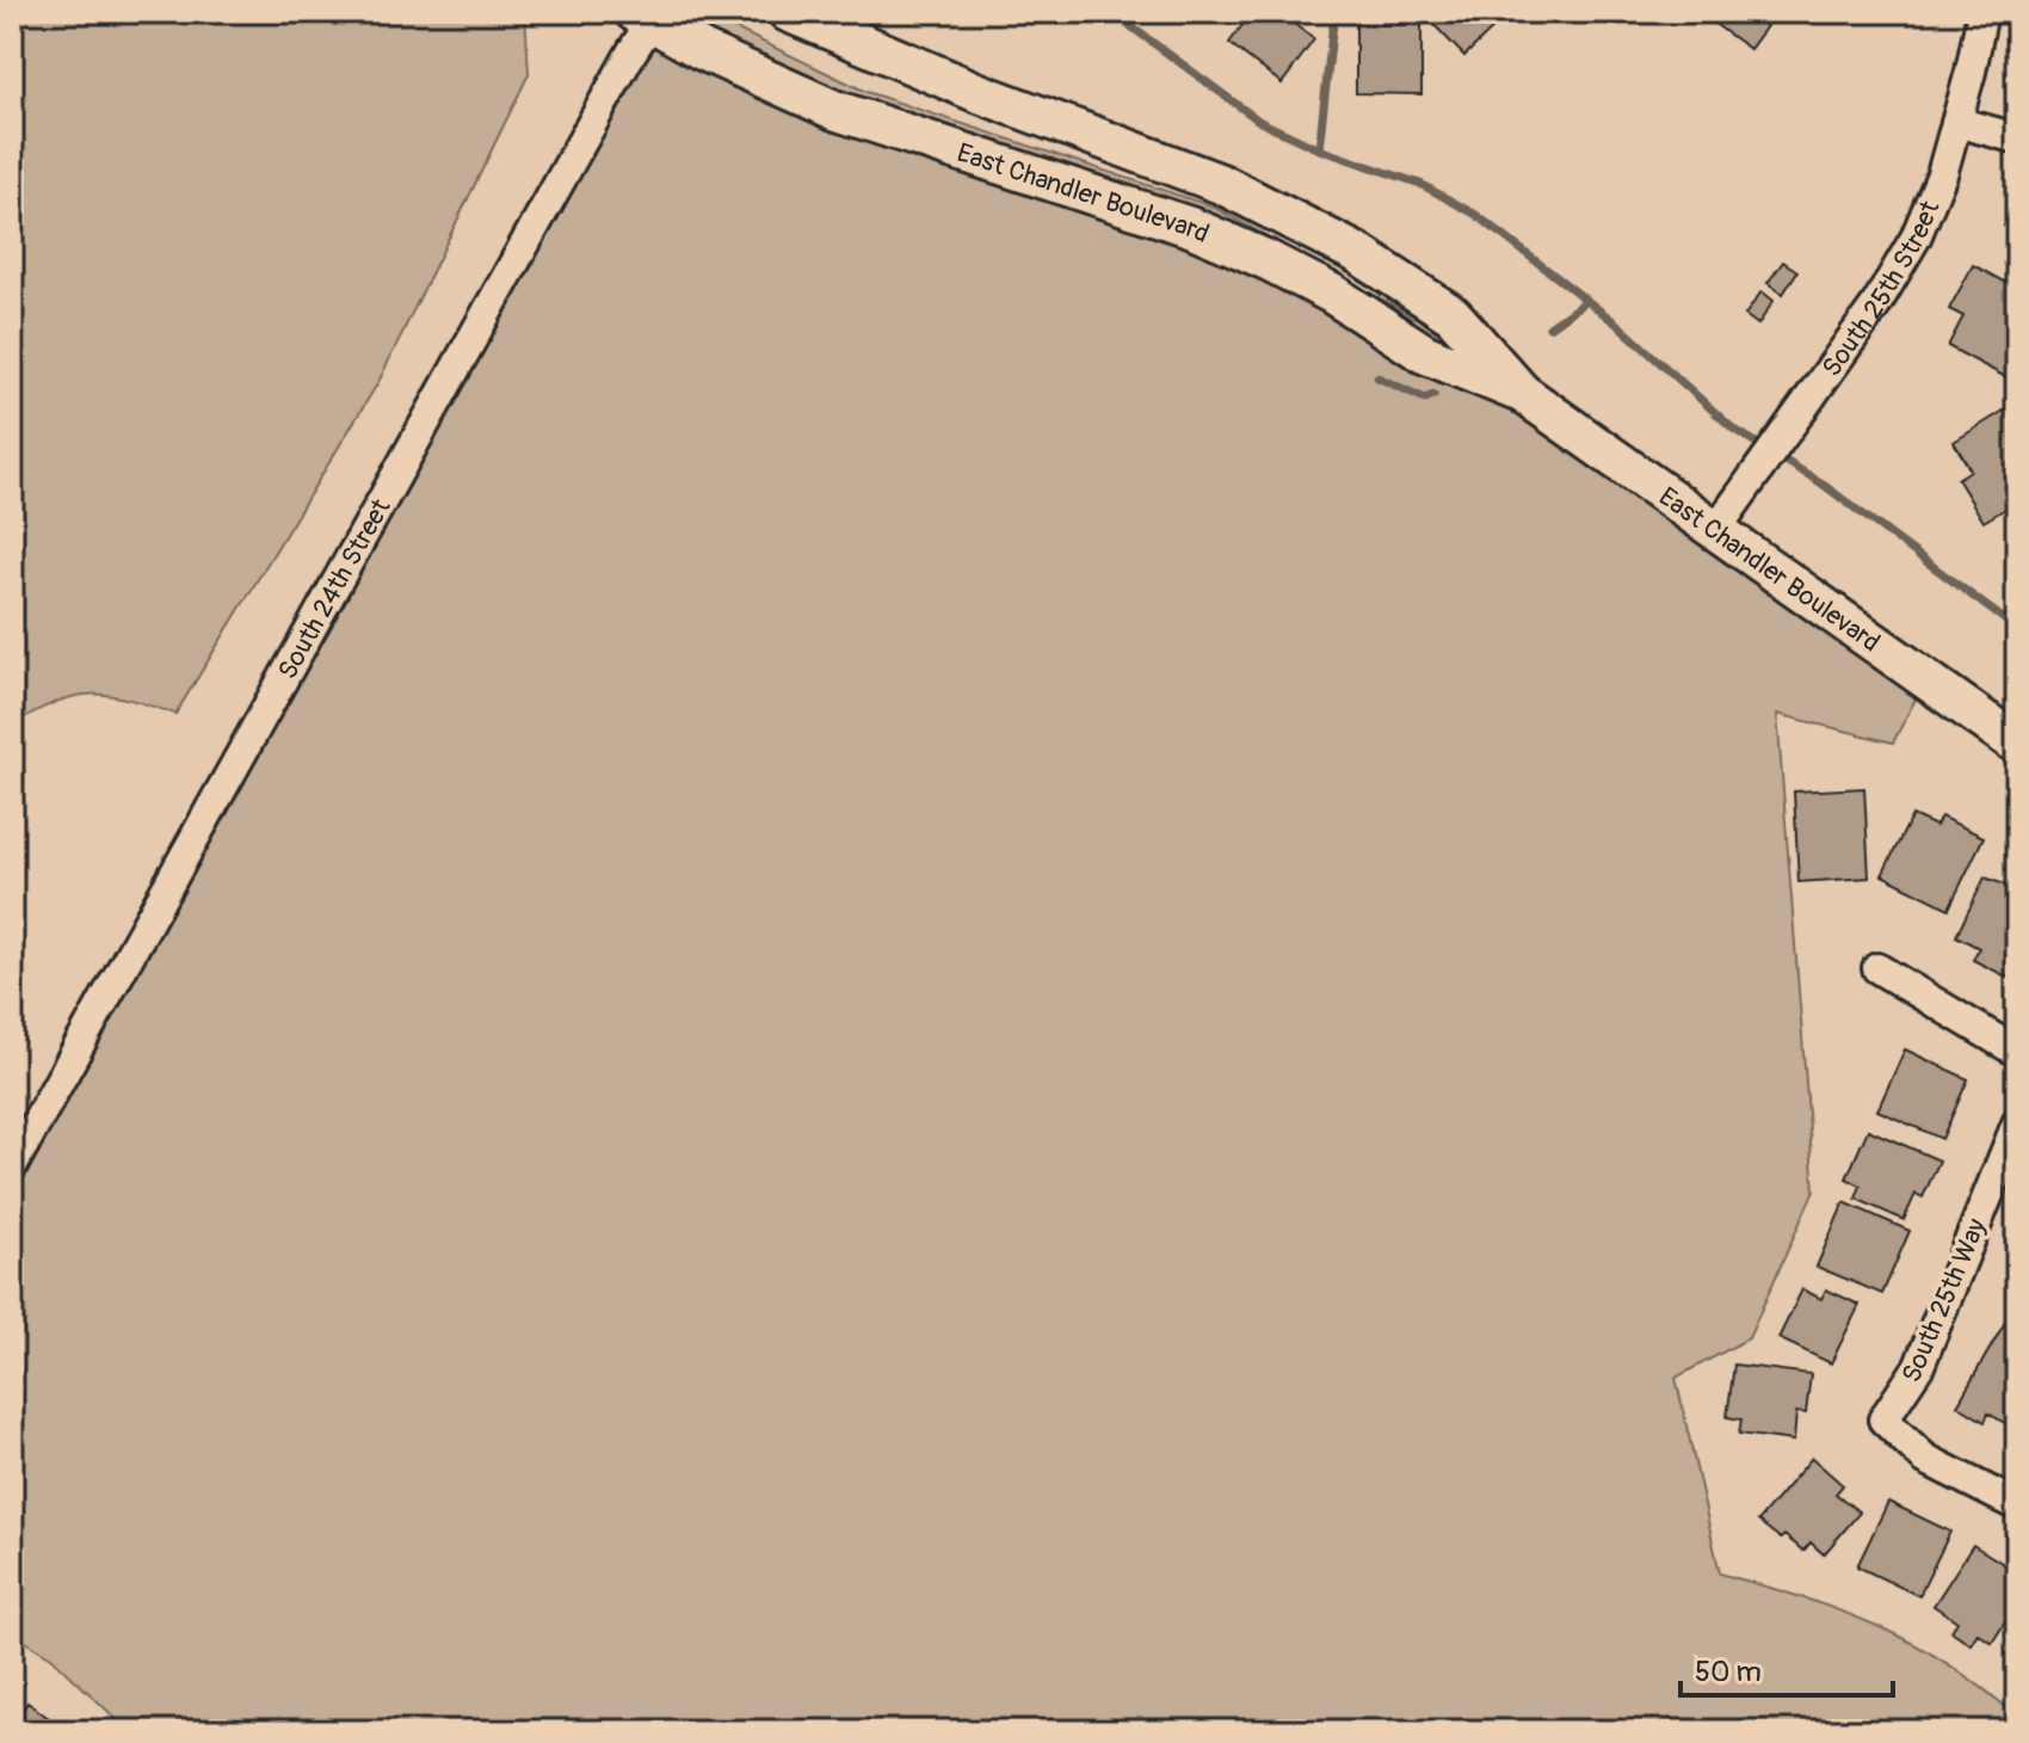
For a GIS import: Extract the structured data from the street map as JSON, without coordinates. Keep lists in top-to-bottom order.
{
  "streets": {
    "main road": ["East Chandler Boulevard"],
    "street": ["South 25th Street", "South 24th Street", "South 25th Way"]
  },
  "crossings": [
    ["East Chandler Boulevard", "South 25th Street"],
    ["East Chandler Boulevard", "South 24th Street"]
  ],
  "scale_bar": "50 m"
}
